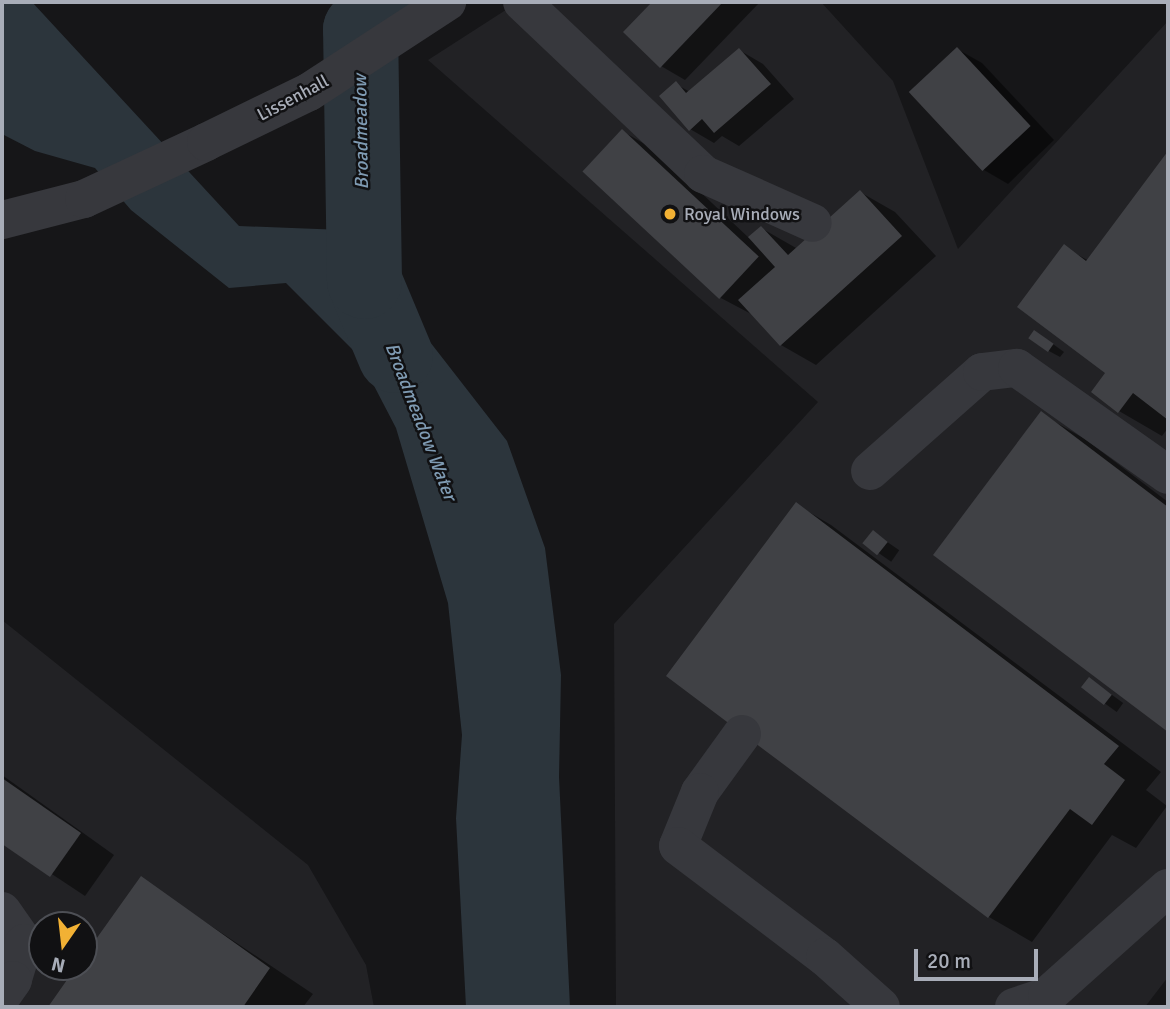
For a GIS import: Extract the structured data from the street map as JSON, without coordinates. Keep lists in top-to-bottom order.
{
  "streets": {
    "street": ["Lissenhall"]
  },
  "water": ["Broadmeadow", "Broadmeadow Water"],
  "places": ["Royal Windows"],
  "scale_bar": "20 m",
  "north": "bottom"
}
